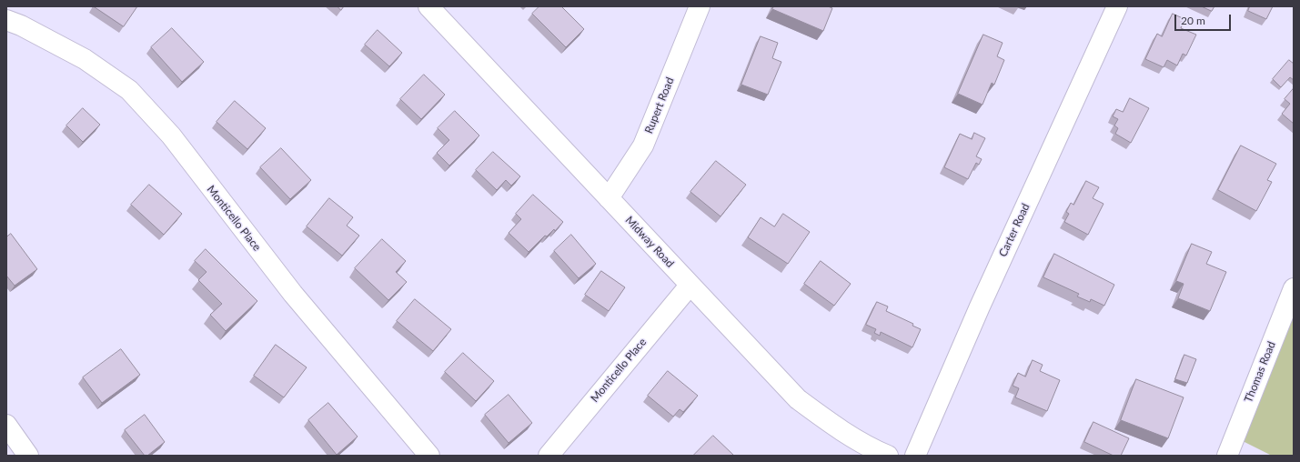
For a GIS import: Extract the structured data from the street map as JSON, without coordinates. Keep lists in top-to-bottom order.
{
  "streets": {
    "street": [
      "Rupert Road",
      "Monticello Place",
      "Carter Road",
      "Midway Road",
      "Thomas Road"
    ]
  },
  "crossings": [
    ["Rupert Road", "Midway Road"],
    ["Monticello Place", "Midway Road"]
  ],
  "scale_bar": "20 m"
}
